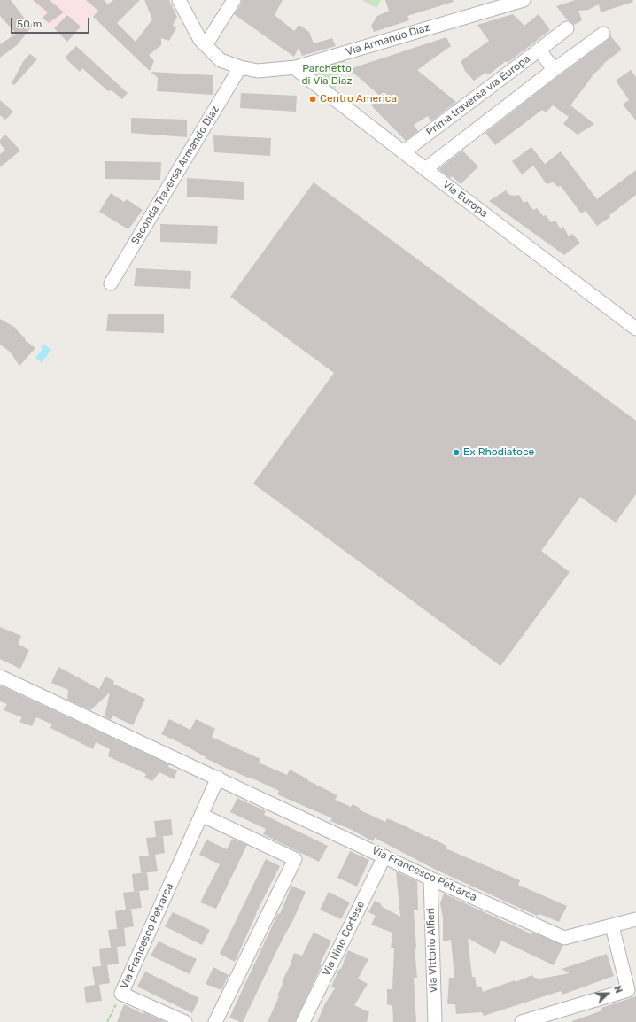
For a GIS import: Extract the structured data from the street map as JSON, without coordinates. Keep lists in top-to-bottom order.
{
  "streets": {
    "street": [
      "Via Armando Diaz",
      "Prima traversa via Europa",
      "Seconda Traversa Armando Diaz",
      "Via Europa",
      "Via Francesco Petrarca",
      "Via Nino Cortese",
      "Via Vittorio Alfieri"
    ]
  },
  "crossings": [
    ["Via Armando Diaz", "Seconda Traversa Armando Diaz"],
    ["Via Armando Diaz", "Via Europa"],
    ["Prima traversa via Europa", "Via Europa"],
    ["Via Francesco Petrarca", "Via Nino Cortese"],
    ["Via Francesco Petrarca", "Via Vittorio Alfieri"]
  ],
  "parks": ["Parchetto di Via Diaz"],
  "places": ["Centro America", "Ex Rhodiatoce"],
  "scale_bar": "50 m",
  "north": "right"
}
